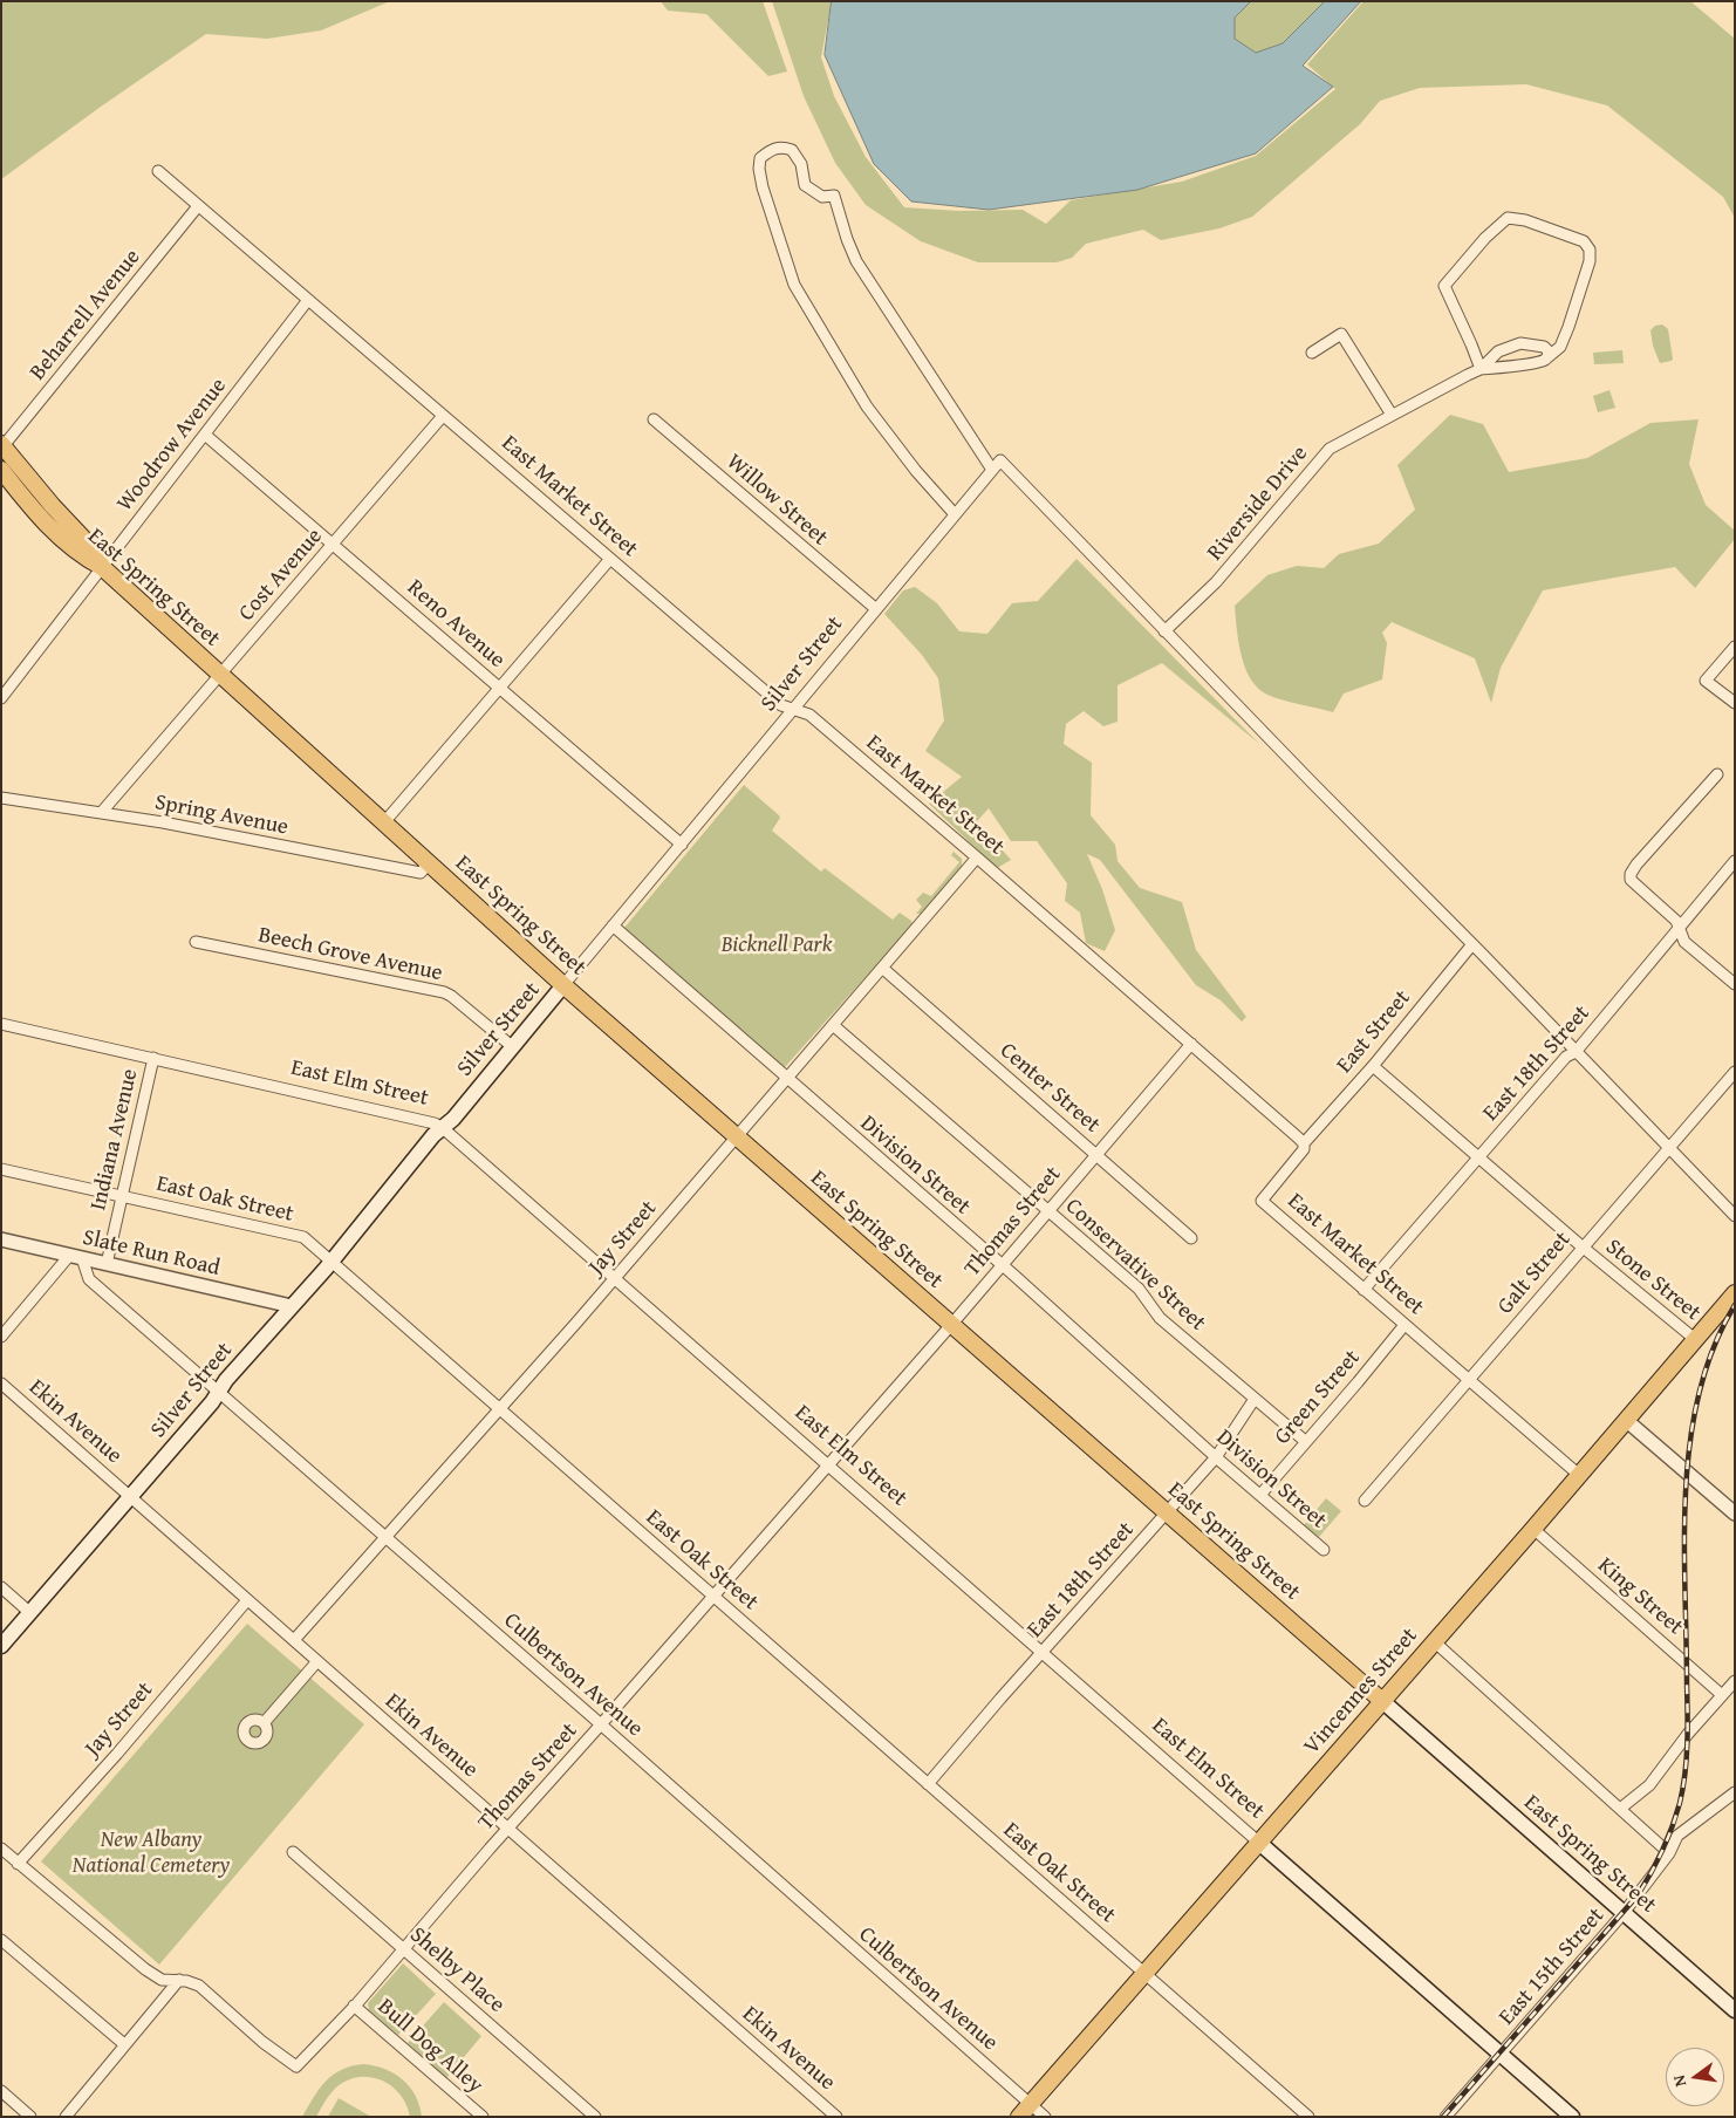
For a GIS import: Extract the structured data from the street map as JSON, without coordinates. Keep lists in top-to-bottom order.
{
  "streets": {
    "main road": [
      "East Spring Street",
      "Silver Street",
      "East Elm Street",
      "Vincennes Street"
    ],
    "street": [
      "Beharrell Avenue",
      "Woodrow Avenue",
      "East Market Street",
      "Willow Street",
      "Riverside Drive",
      "Cost Avenue",
      "Reno Avenue",
      "Spring Avenue",
      "Beech Grove Avenue",
      "East Street",
      "East 18th Street",
      "Center Street",
      "Indiana Avenue",
      "Division Street",
      "East Oak Street",
      "Thomas Street",
      "Jay Street",
      "Slate Run Road",
      "Conservative Street",
      "Galt Street",
      "Stone Street",
      "Green Street",
      "Ekin Avenue",
      "King Street",
      "Culbertson Avenue",
      "East 15th Street",
      "Shelby Place",
      "Bull Dog Alley"
    ]
  },
  "crossings": [
    ["Beharrell Avenue", "East Market Street"],
    ["Woodrow Avenue", "East Market Street"],
    ["Woodrow Avenue", "East Spring Street"],
    ["Woodrow Avenue", "Reno Avenue"],
    ["East Market Street", "Cost Avenue"],
    ["East Market Street", "Silver Street"],
    ["East Market Street", "East Street"],
    ["East Market Street", "East 18th Street"],
    ["East Market Street", "Thomas Street"],
    ["East Market Street", "Jay Street"],
    ["East Market Street", "Galt Street"],
    ["East Market Street", "Green Street"],
    ["East Market Street", "Vincennes Street"],
    ["Willow Street", "Silver Street"],
    ["Riverside Drive", "Silver Street"],
    ["Cost Avenue", "East Spring Street"],
    ["Cost Avenue", "Reno Avenue"],
    ["Cost Avenue", "Spring Avenue"],
    ["East Spring Street", "Silver Street"],
    ["East Spring Street", "Spring Avenue"],
    ["East Spring Street", "East 18th Street"],
    ["East Spring Street", "Thomas Street"],
    ["East Spring Street", "Jay Street"],
    ["East Spring Street", "Vincennes Street"],
    ["East Spring Street", "East 15th Street"],
    ["Reno Avenue", "Silver Street"],
    ["Silver Street", "Beech Grove Avenue"],
    ["Silver Street", "East Elm Street"],
    ["Silver Street", "Division Street"],
    ["Silver Street", "East Oak Street"],
    ["Silver Street", "Slate Run Road"],
    ["Silver Street", "Ekin Avenue"],
    ["Silver Street", "Culbertson Avenue"],
    ["East Street", "Stone Street"],
    ["East 18th Street", "East Elm Street"],
    ["East 18th Street", "Division Street"],
    ["East 18th Street", "East Oak Street"],
    ["East 18th Street", "Conservative Street"],
    ["East 18th Street", "Stone Street"],
    ["East Elm Street", "Indiana Avenue"],
    ["East Elm Street", "Thomas Street"],
    ["East Elm Street", "Jay Street"],
    ["East Elm Street", "Vincennes Street"],
    ["East Elm Street", "East 15th Street"],
    ["Center Street", "Thomas Street"],
    ["Center Street", "Jay Street"],
    ["Indiana Avenue", "East Oak Street"],
    ["Indiana Avenue", "Slate Run Road"],
    ["Division Street", "Thomas Street"],
    ["Division Street", "Jay Street"],
    ["Division Street", "Green Street"],
    ["East Oak Street", "Thomas Street"],
    ["East Oak Street", "Jay Street"],
    ["East Oak Street", "Vincennes Street"],
    ["Thomas Street", "Conservative Street"],
    ["Thomas Street", "Ekin Avenue"],
    ["Thomas Street", "Culbertson Avenue"],
    ["Thomas Street", "Shelby Place"],
    ["Thomas Street", "Bull Dog Alley"],
    ["Jay Street", "Conservative Street"],
    ["Jay Street", "Ekin Avenue"],
    ["Jay Street", "Culbertson Avenue"],
    ["Slate Run Road", "Culbertson Avenue"],
    ["Conservative Street", "Green Street"],
    ["Galt Street", "Stone Street"],
    ["Stone Street", "Vincennes Street"],
    ["King Street", "Vincennes Street"],
    ["Culbertson Avenue", "Vincennes Street"]
  ],
  "parks": ["Bicknell Park", "New Albany National Cemetery"],
  "north": "left"
}
